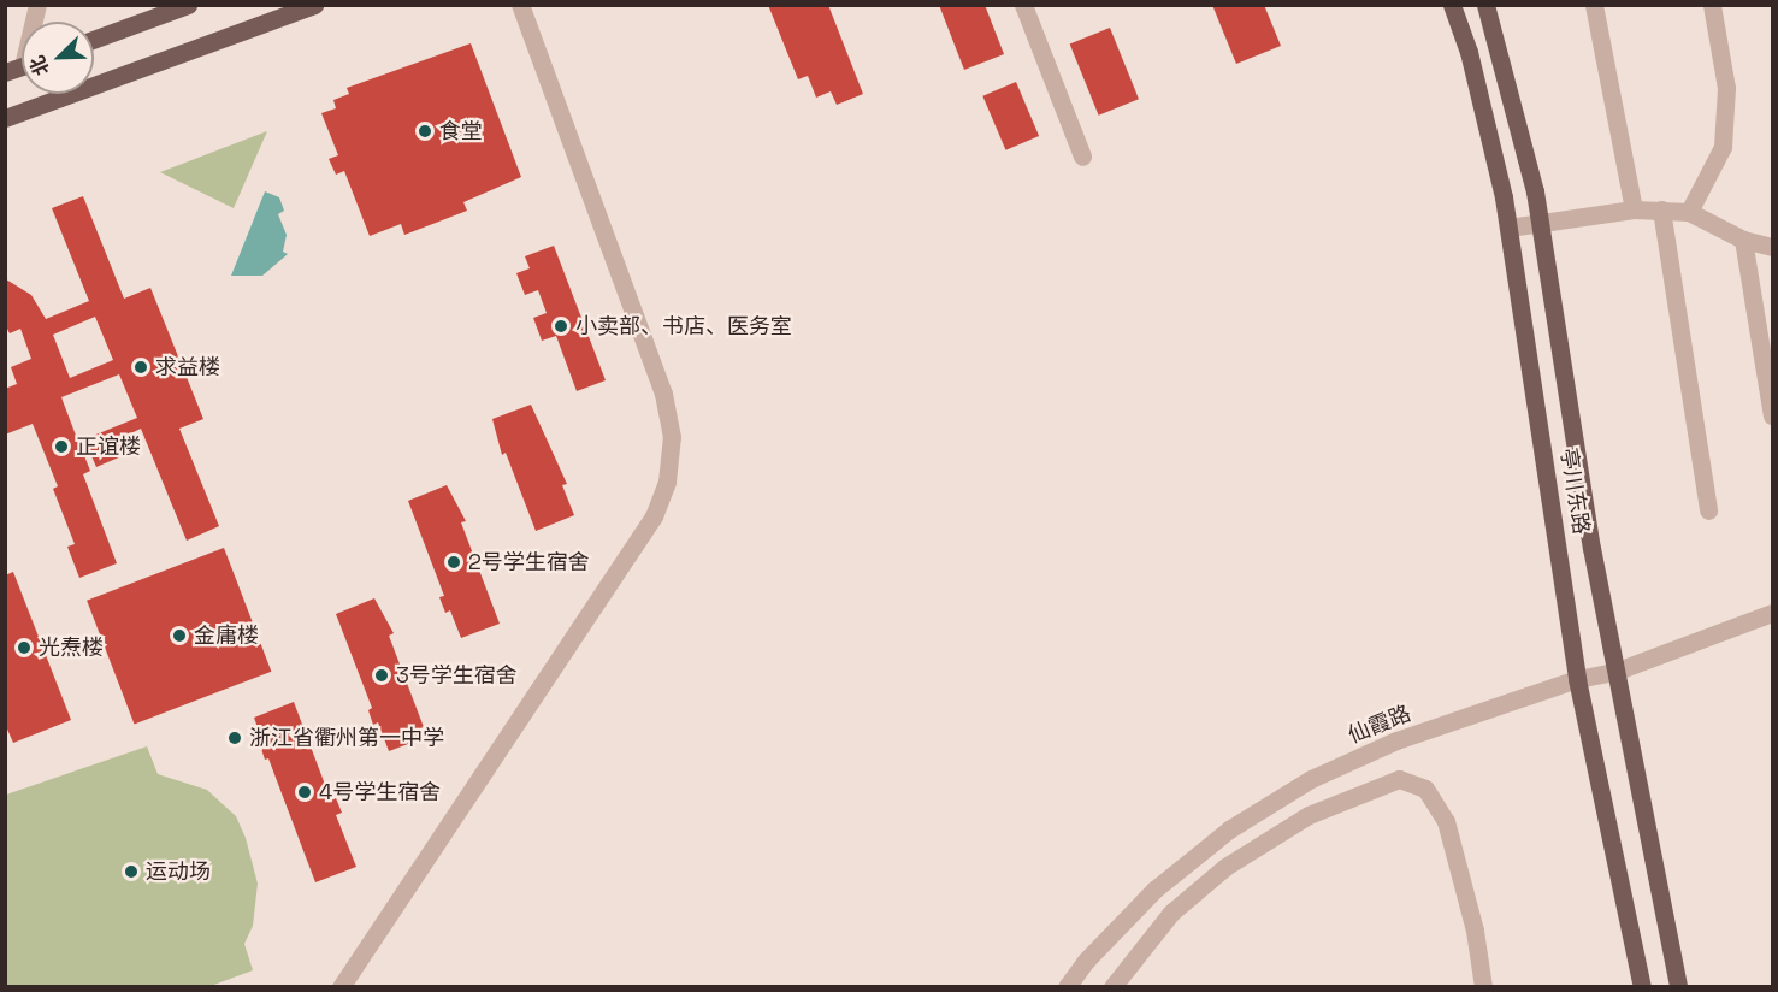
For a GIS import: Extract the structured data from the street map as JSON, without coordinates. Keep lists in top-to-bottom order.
{
  "streets": {
    "main road": ["亭川东路"],
    "street": ["仙霞路"]
  },
  "crossings": [
    ["亭川东路", "仙霞路"]
  ],
  "places": [
    "食堂",
    "小卖部、书店、医务室",
    "求益楼",
    "正谊楼",
    "2号学生宿舍",
    "金庸楼",
    "光焘楼",
    "3号学生宿舍",
    "浙江省衢州第一中学",
    "4号学生宿舍",
    "运动场"
  ],
  "north": "bottom left"
}
